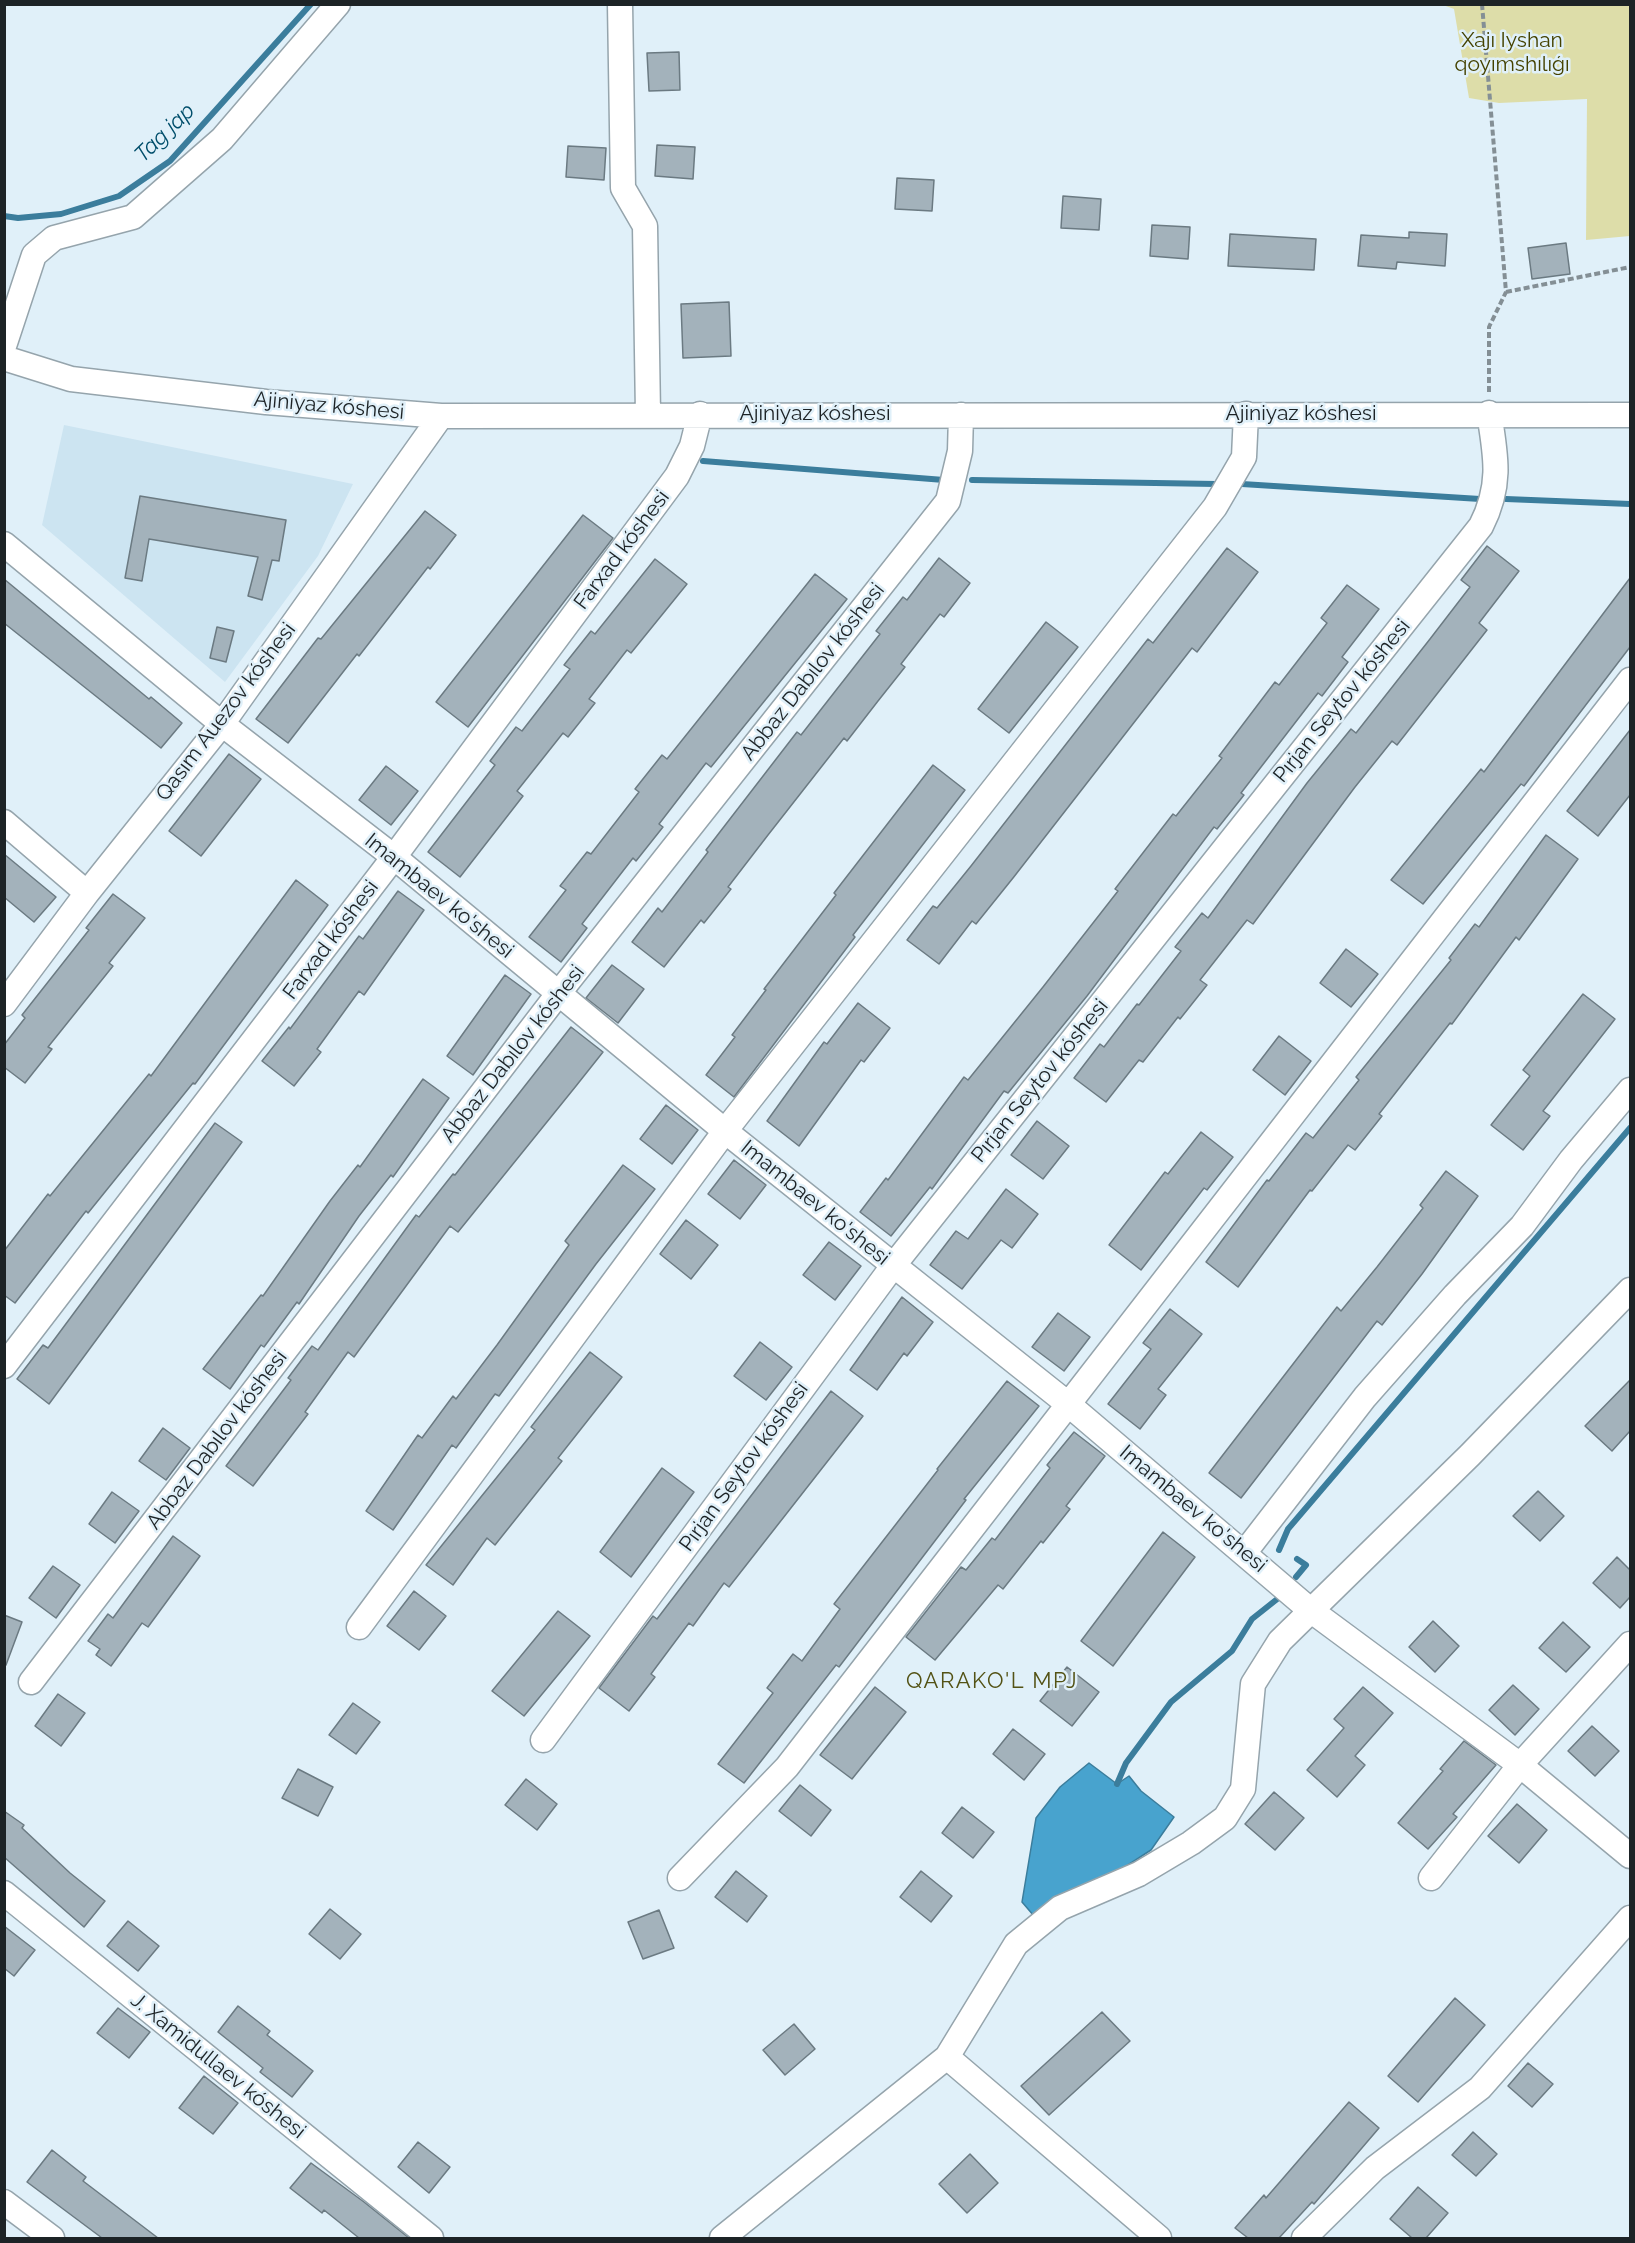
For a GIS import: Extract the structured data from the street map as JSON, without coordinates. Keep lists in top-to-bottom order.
{
  "streets": {
    "street": [
      "Ajiniyaz kóshesi",
      "Farxad kóshesi",
      "Abbaz Dabılov kóshesi",
      "Pırjan Seytov kóshesi",
      "Qasım Auezov kóshesi",
      "Imambaev ko'shesi",
      "J. Xamidullaev kóshesi"
    ]
  },
  "crossings": [
    ["Ajiniyaz kóshesi", "Farxad kóshesi"],
    ["Ajiniyaz kóshesi", "Abbaz Dabılov kóshesi"],
    ["Ajiniyaz kóshesi", "Pırjan Seytov kóshesi"],
    ["Ajiniyaz kóshesi", "Qasım Auezov kóshesi"],
    ["Farxad kóshesi", "Imambaev ko'shesi"],
    ["Abbaz Dabılov kóshesi", "Imambaev ko'shesi"],
    ["Pırjan Seytov kóshesi", "Imambaev ko'shesi"],
    ["Qasım Auezov kóshesi", "Imambaev ko'shesi"]
  ],
  "districts": ["QARAKO'L MPJ"],
  "water": ["Tag jap"],
  "parks": ["Xajı Iyshan qoyımshılıǵı"]
}
